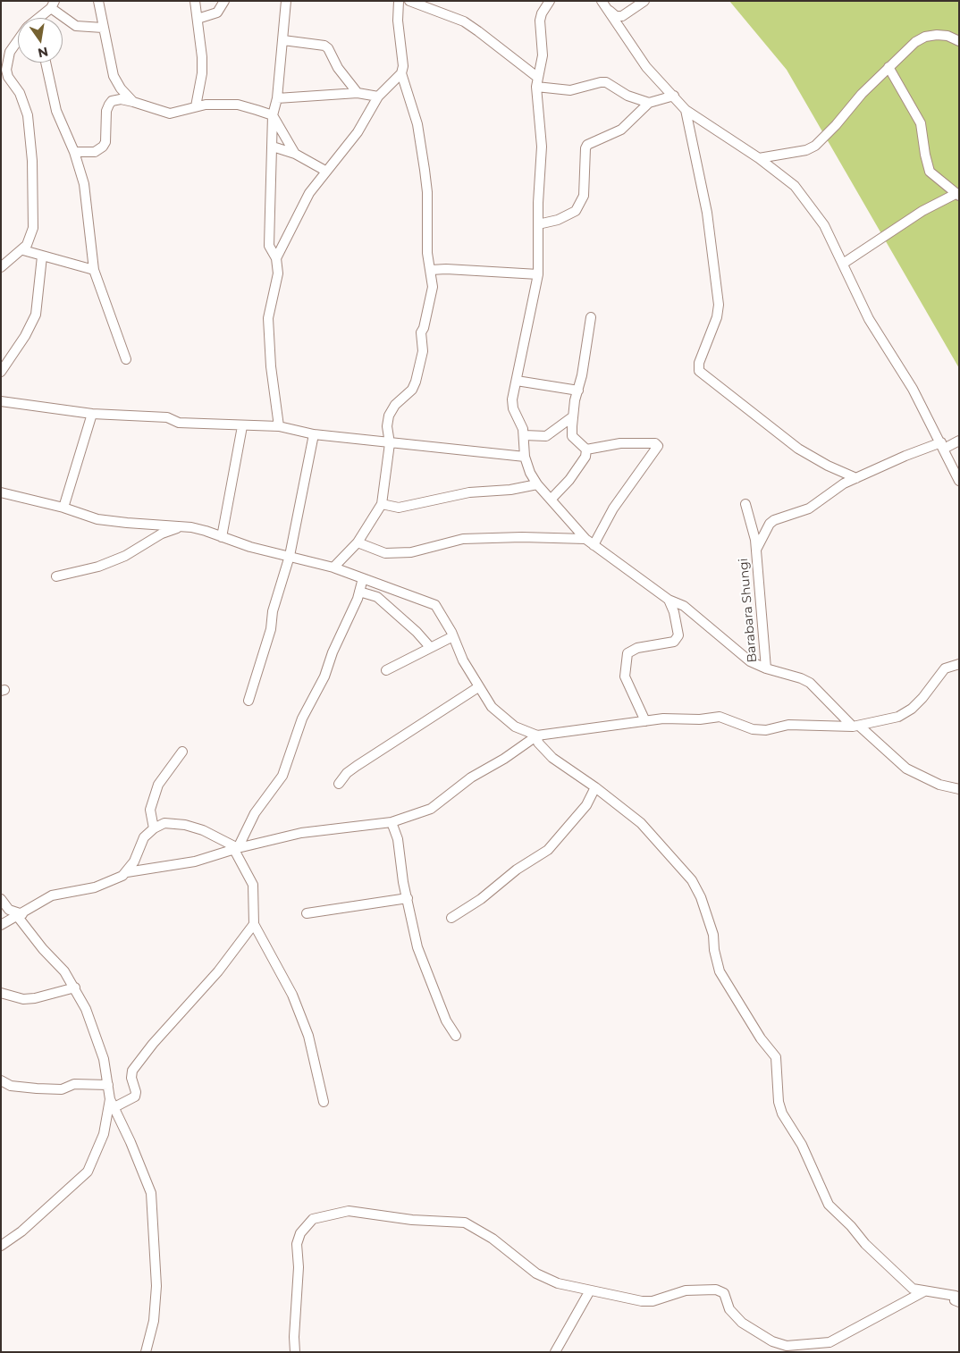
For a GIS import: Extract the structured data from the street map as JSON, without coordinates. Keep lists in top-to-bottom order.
{
  "streets": {
    "street": ["Barabara Shungi"]
  },
  "north": "bottom"
}
